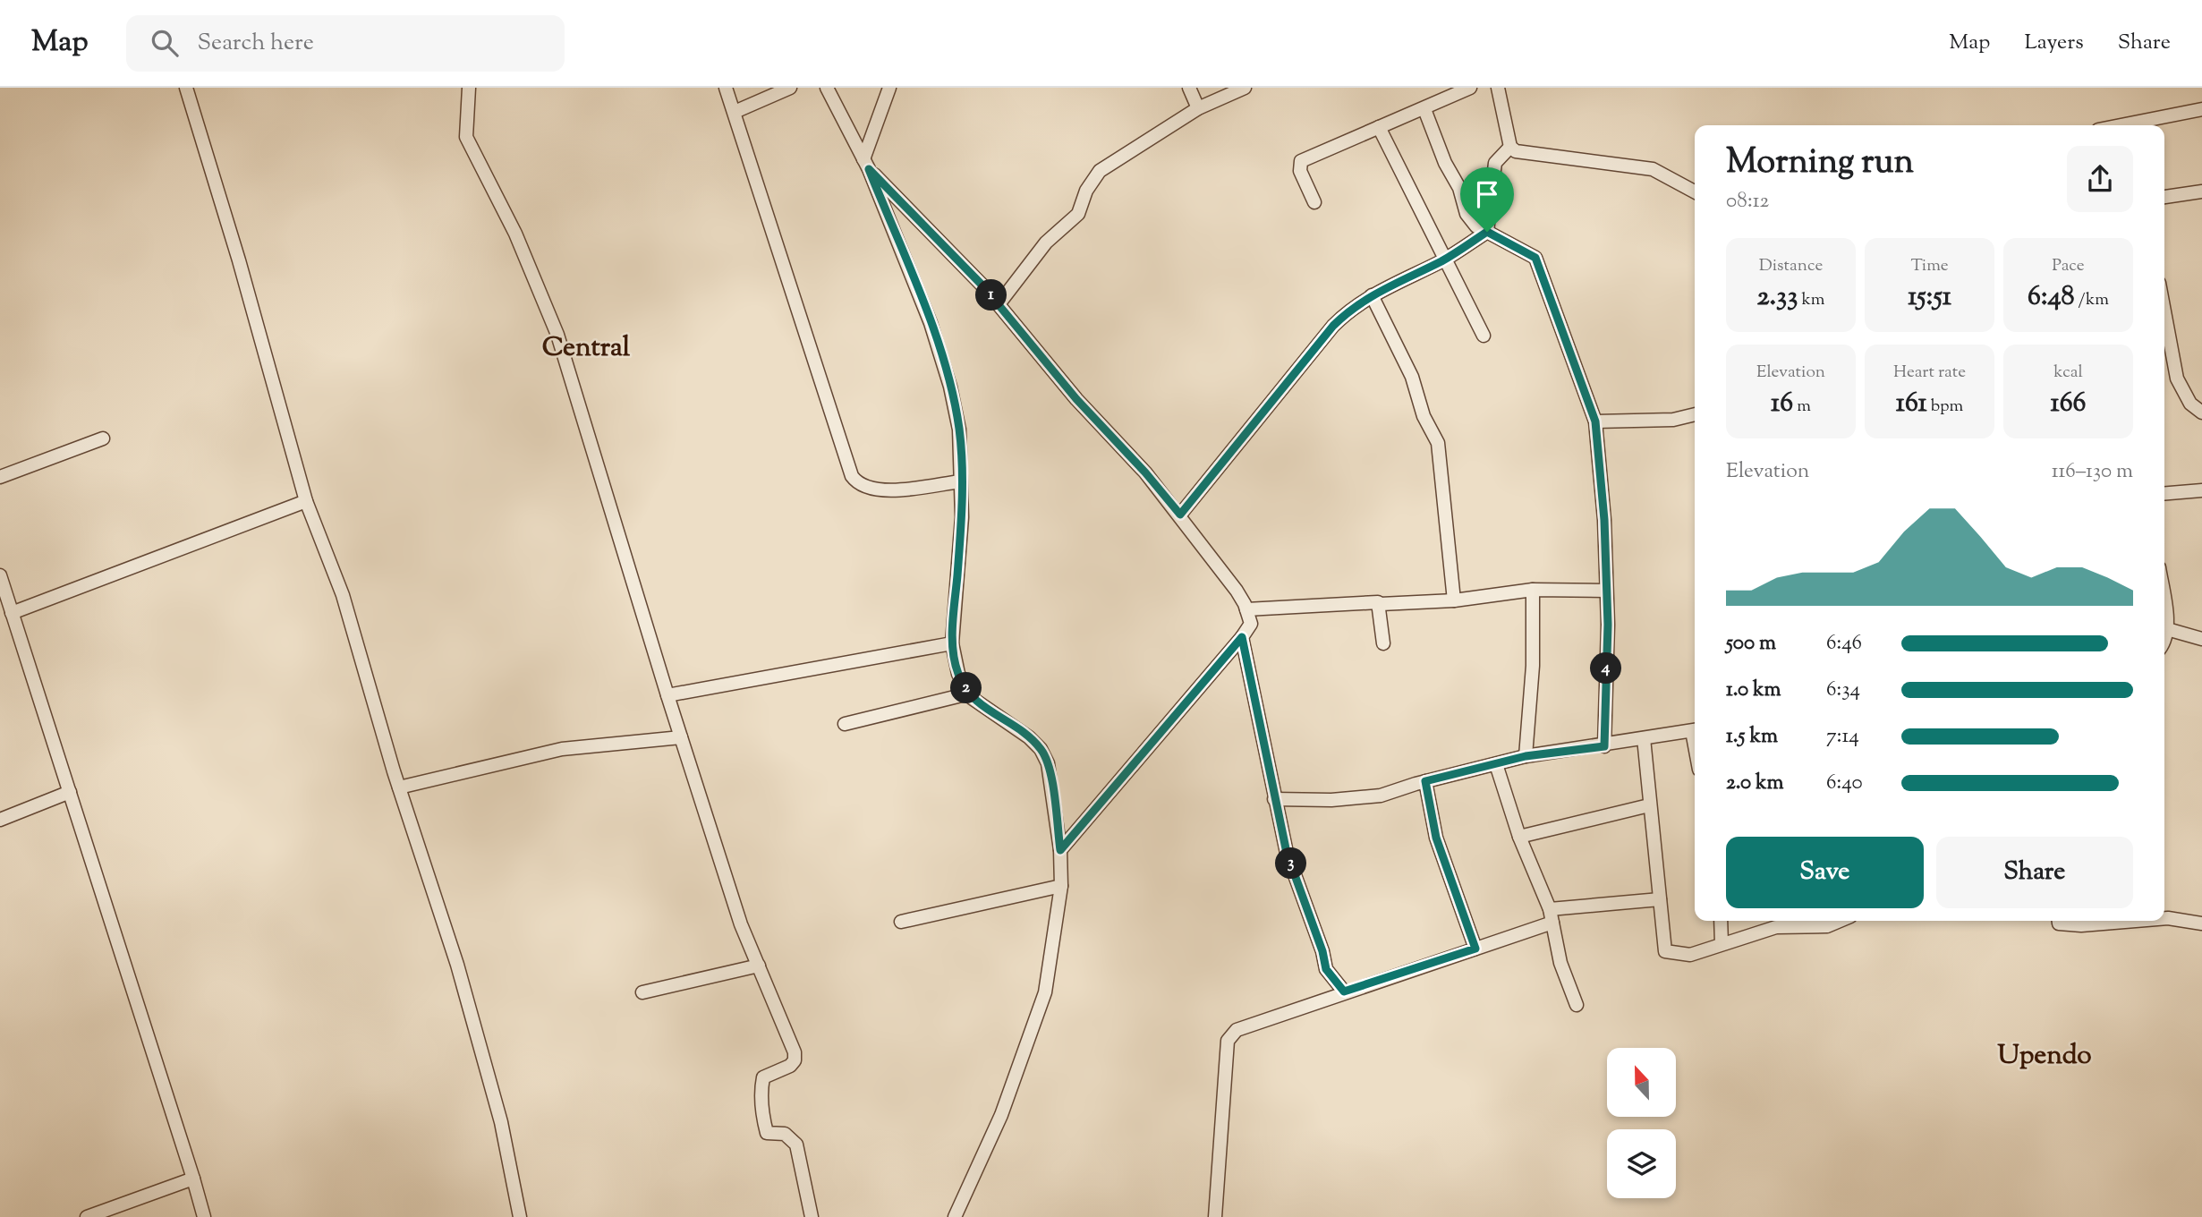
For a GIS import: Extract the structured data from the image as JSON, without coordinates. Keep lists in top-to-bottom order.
{
  "districts": ["Central", "Upendo"],
  "north": "top",
  "page": {
    "header": "Map",
    "search": "Search here",
    "nav": ["Map", "Layers", "Share"],
    "heading": ["Morning run", "08:12"],
    "stats": [
      ["Distance", "2.33 km"],
      ["Time", "15:51"],
      ["Pace", "6:48 /km"],
      ["Elevation", "16 m"],
      ["Heart rate", "161 bpm"],
      ["kcal", "166"]
    ],
    "pins": [
      "1",
      "4",
      "2",
      "3"
    ],
    "chart": ["Elevation", "116–130 m"],
    "list": [
      {
        "name": "500 m",
        "note": "6:46"
      },
      {
        "name": "1.0 km",
        "note": "6:34"
      },
      {
        "name": "1.5 km",
        "note": "7:14"
      },
      {
        "name": "2.0 km",
        "note": "6:40"
      }
    ],
    "buttons": ["Save", "Share"]
  }
}
